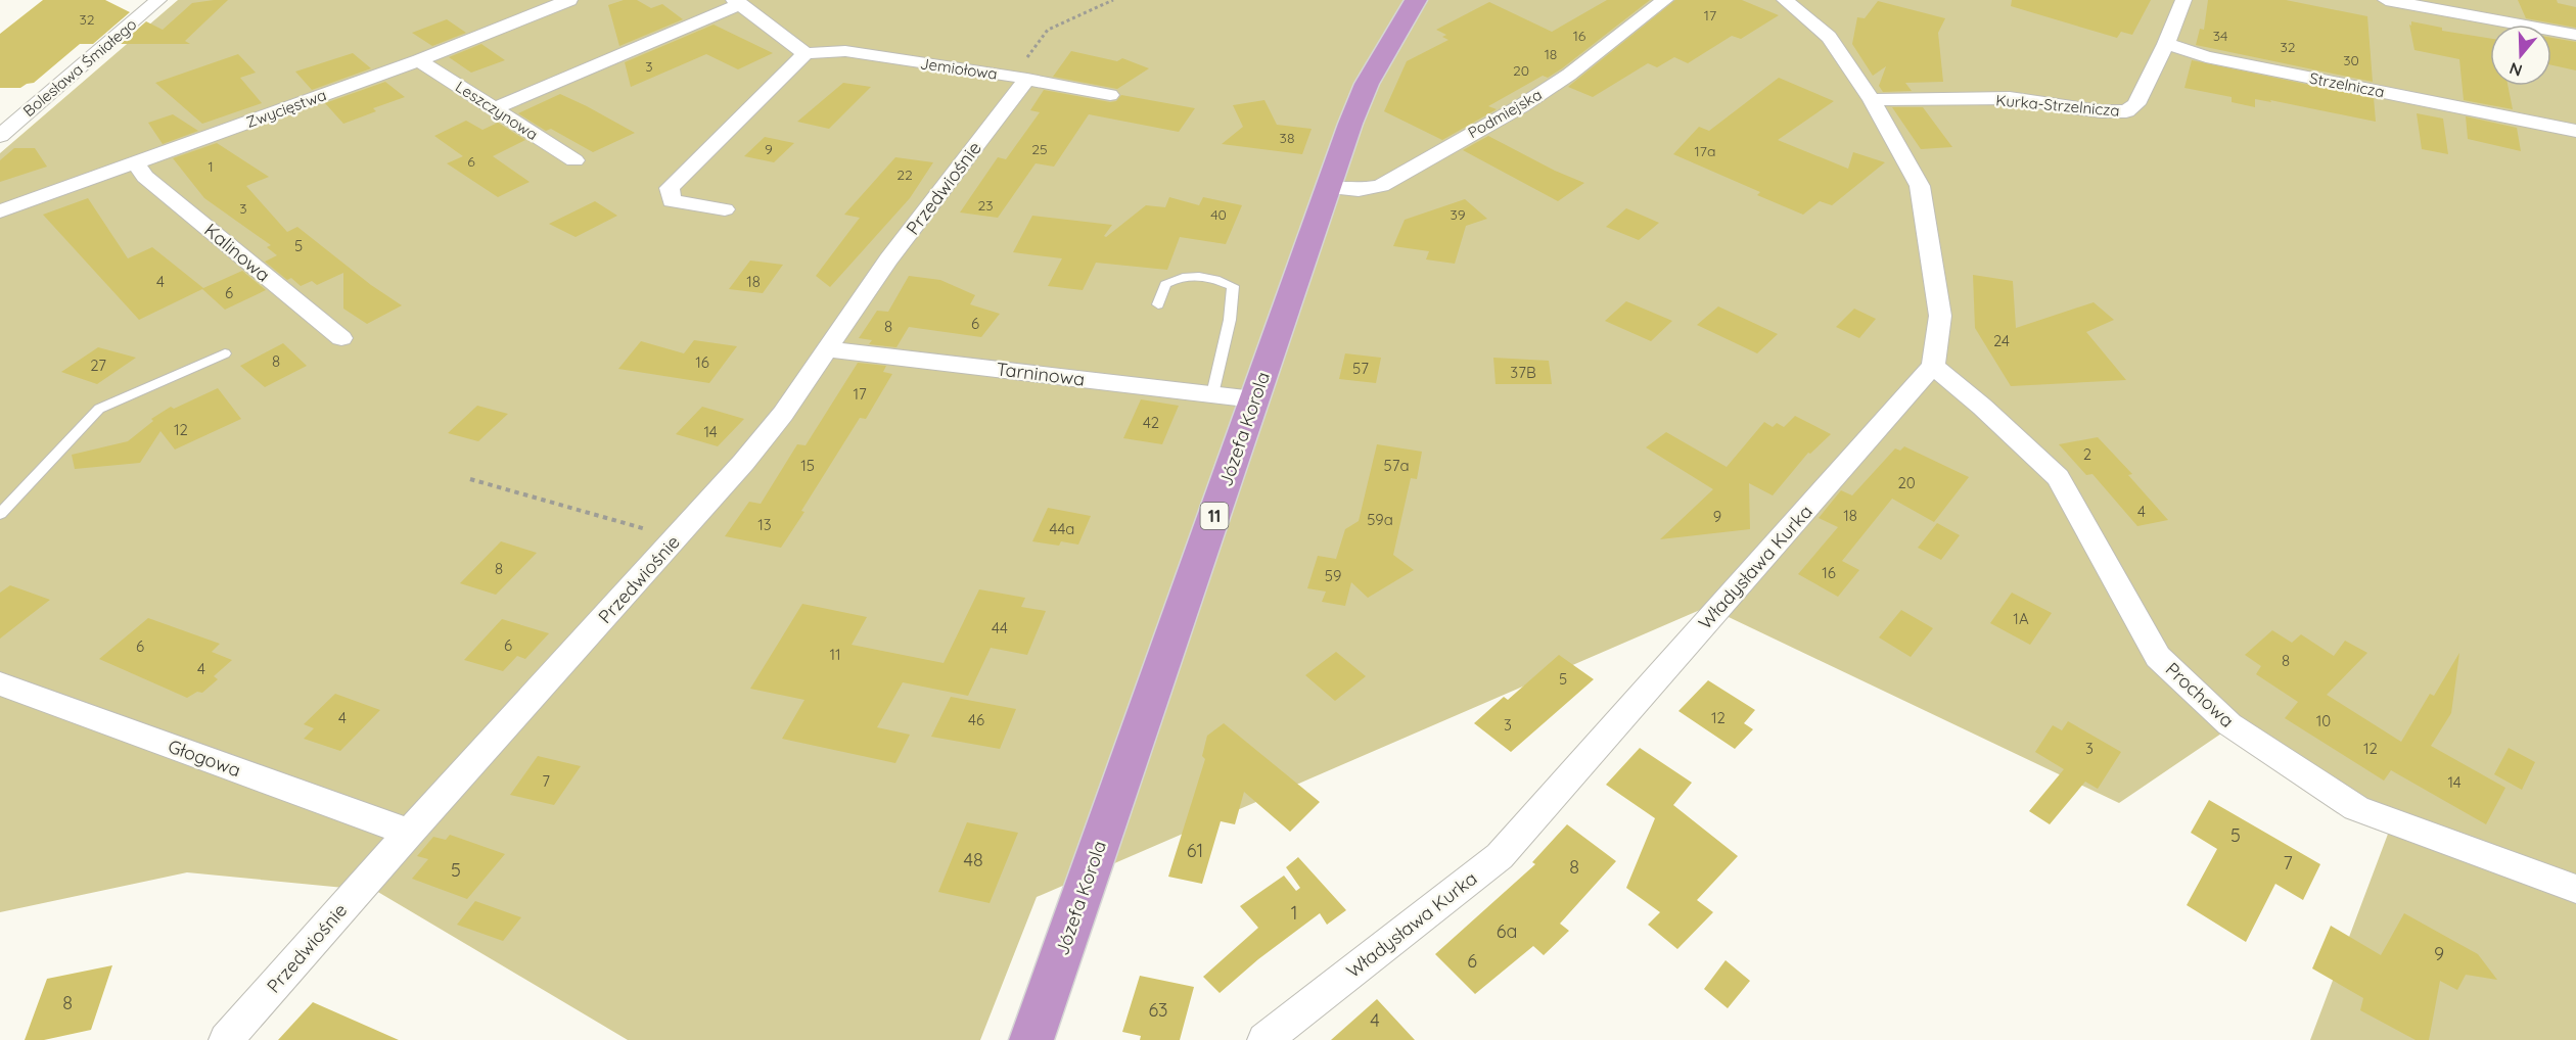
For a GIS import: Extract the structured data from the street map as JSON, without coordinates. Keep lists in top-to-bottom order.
{
  "streets": {
    "highway": ["Józefa Korola", "11"],
    "street": [
      "Bolesława Śmiałego",
      "Jemiołowa",
      "Strzelnicza",
      "Kurka-Strzelnicza",
      "Zwycięstwa",
      "Leszczynowa",
      "Podmiejska",
      "Przedwiośnie",
      "Kalinowa",
      "Tarninowa",
      "Władysława Kurka",
      "Prochowa",
      "Głogowa"
    ]
  },
  "crossings": [
    ["Jemiołowa", "Przedwiośnie"],
    ["Strzelnicza", "Kurka-Strzelnicza"],
    ["Zwycięstwa", "Leszczynowa"],
    ["Zwycięstwa", "Kalinowa"],
    ["Podmiejska", "Józefa Korola"],
    ["Przedwiośnie", "Tarninowa"],
    ["Przedwiośnie", "Głogowa"],
    ["Tarninowa", "Józefa Korola"],
    ["Władysława Kurka", "Prochowa"]
  ],
  "house_numbers": [
    "17",
    "32",
    "16",
    "34",
    "32",
    "18",
    "30",
    "3",
    "20",
    "38",
    "9",
    "25",
    "17a",
    "6",
    "1",
    "22",
    "23",
    "3",
    "40",
    "39",
    "5",
    "4",
    "18",
    "6",
    "6",
    "8",
    "24",
    "8",
    "16",
    "27",
    "57",
    "37B",
    "17",
    "42",
    "12",
    "14",
    "2",
    "15",
    "57a",
    "20",
    "4",
    "18",
    "9",
    "59a",
    "13",
    "44a",
    "8",
    "16",
    "59",
    "1A",
    "44",
    "6",
    "6",
    "11",
    "8",
    "4",
    "5",
    "4",
    "12",
    "46",
    "10",
    "3",
    "3",
    "12",
    "7",
    "14",
    "5",
    "61",
    "48",
    "7",
    "8",
    "5",
    "1",
    "6a",
    "9",
    "6",
    "8",
    "63",
    "4"
  ],
  "north": "bottom"
}
